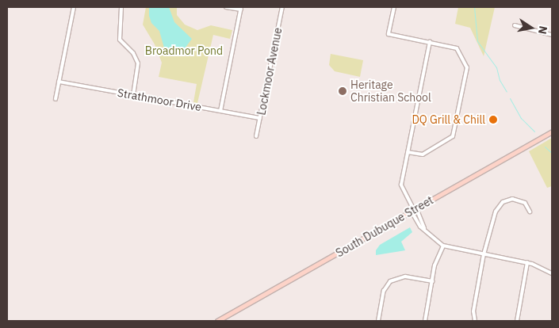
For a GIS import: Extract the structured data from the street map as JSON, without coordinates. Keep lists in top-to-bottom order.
{
  "streets": {
    "main road": ["South Dubuque Street"],
    "street": ["Lockmoor Avenue", "Strathmoor Drive"]
  },
  "crossings": [
    ["Lockmoor Avenue", "Strathmoor Drive"]
  ],
  "parks": ["Broadmor Pond"],
  "places": ["Heritage Christian School", "DQ Grill & Chill"],
  "north": "right"
}
